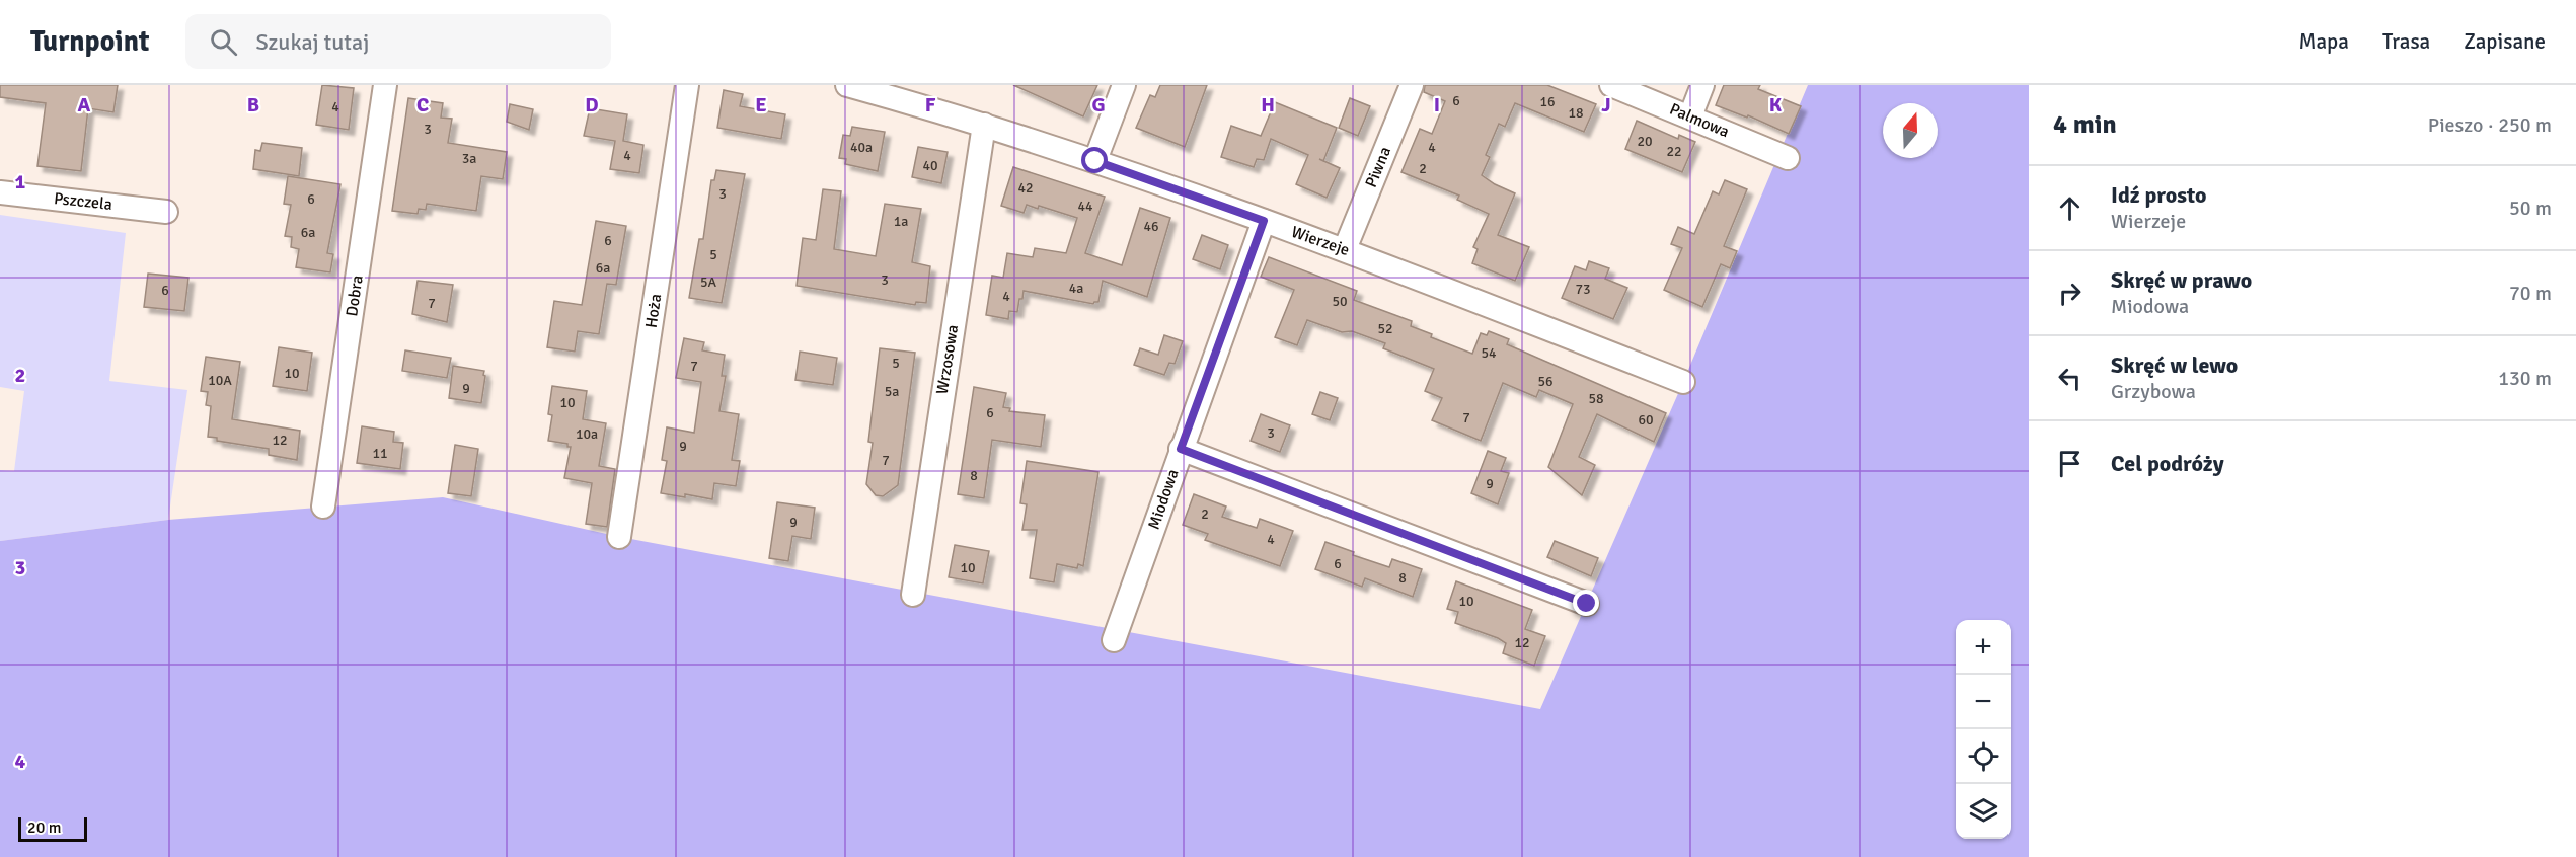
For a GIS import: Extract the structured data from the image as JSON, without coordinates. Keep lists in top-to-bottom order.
{
  "streets": {
    "street": [
      "Palmowa",
      "Piwna",
      "Pszczela",
      "Wierzeje",
      "Dobra",
      "Hoża",
      "Wrzosowa",
      "Miodowa"
    ]
  },
  "crossings": [
    ["Piwna", "Wierzeje"],
    ["Wierzeje", "Wrzosowa"],
    ["Wierzeje", "Miodowa"]
  ],
  "house_numbers": [
    "6",
    "16",
    "4",
    "18",
    "3",
    "20",
    "40a",
    "4",
    "22",
    "4",
    "3a",
    "40",
    "2",
    "42",
    "3",
    "6",
    "44",
    "1a",
    "46",
    "6a",
    "6",
    "5",
    "6a",
    "3",
    "5A",
    "4a",
    "73",
    "6",
    "4",
    "50",
    "7",
    "52",
    "54",
    "5",
    "7",
    "10",
    "10A",
    "56",
    "9",
    "5a",
    "58",
    "10",
    "6",
    "7",
    "60",
    "3",
    "10a",
    "12",
    "9",
    "11",
    "7",
    "8",
    "9",
    "2",
    "9",
    "4",
    "6",
    "10",
    "8",
    "10",
    "12"
  ],
  "scale_bar": "20 m",
  "north": "top",
  "page": {
    "header": "Turnpoint",
    "search": "Szukaj tutaj",
    "nav": ["Mapa", "Trasa", "Zapisane"],
    "heading": ["4 min", "Pieszo · 250 m"],
    "list": [
      ["Idź prosto", "Wierzeje", "50 m"],
      ["Skręć w prawo", "Miodowa", "70 m"],
      ["Skręć w lewo", "Grzybowa", "130 m"],
      "Cel podróży"
    ],
    "map_buttons": ["+", "−"],
    "scale": "20 m"
  },
  "grid": {
    "columns": [
      "A",
      "B",
      "C",
      "D",
      "E",
      "F",
      "G",
      "H",
      "I",
      "J",
      "K"
    ],
    "rows": [
      "1",
      "2",
      "3",
      "4"
    ]
  }
}
